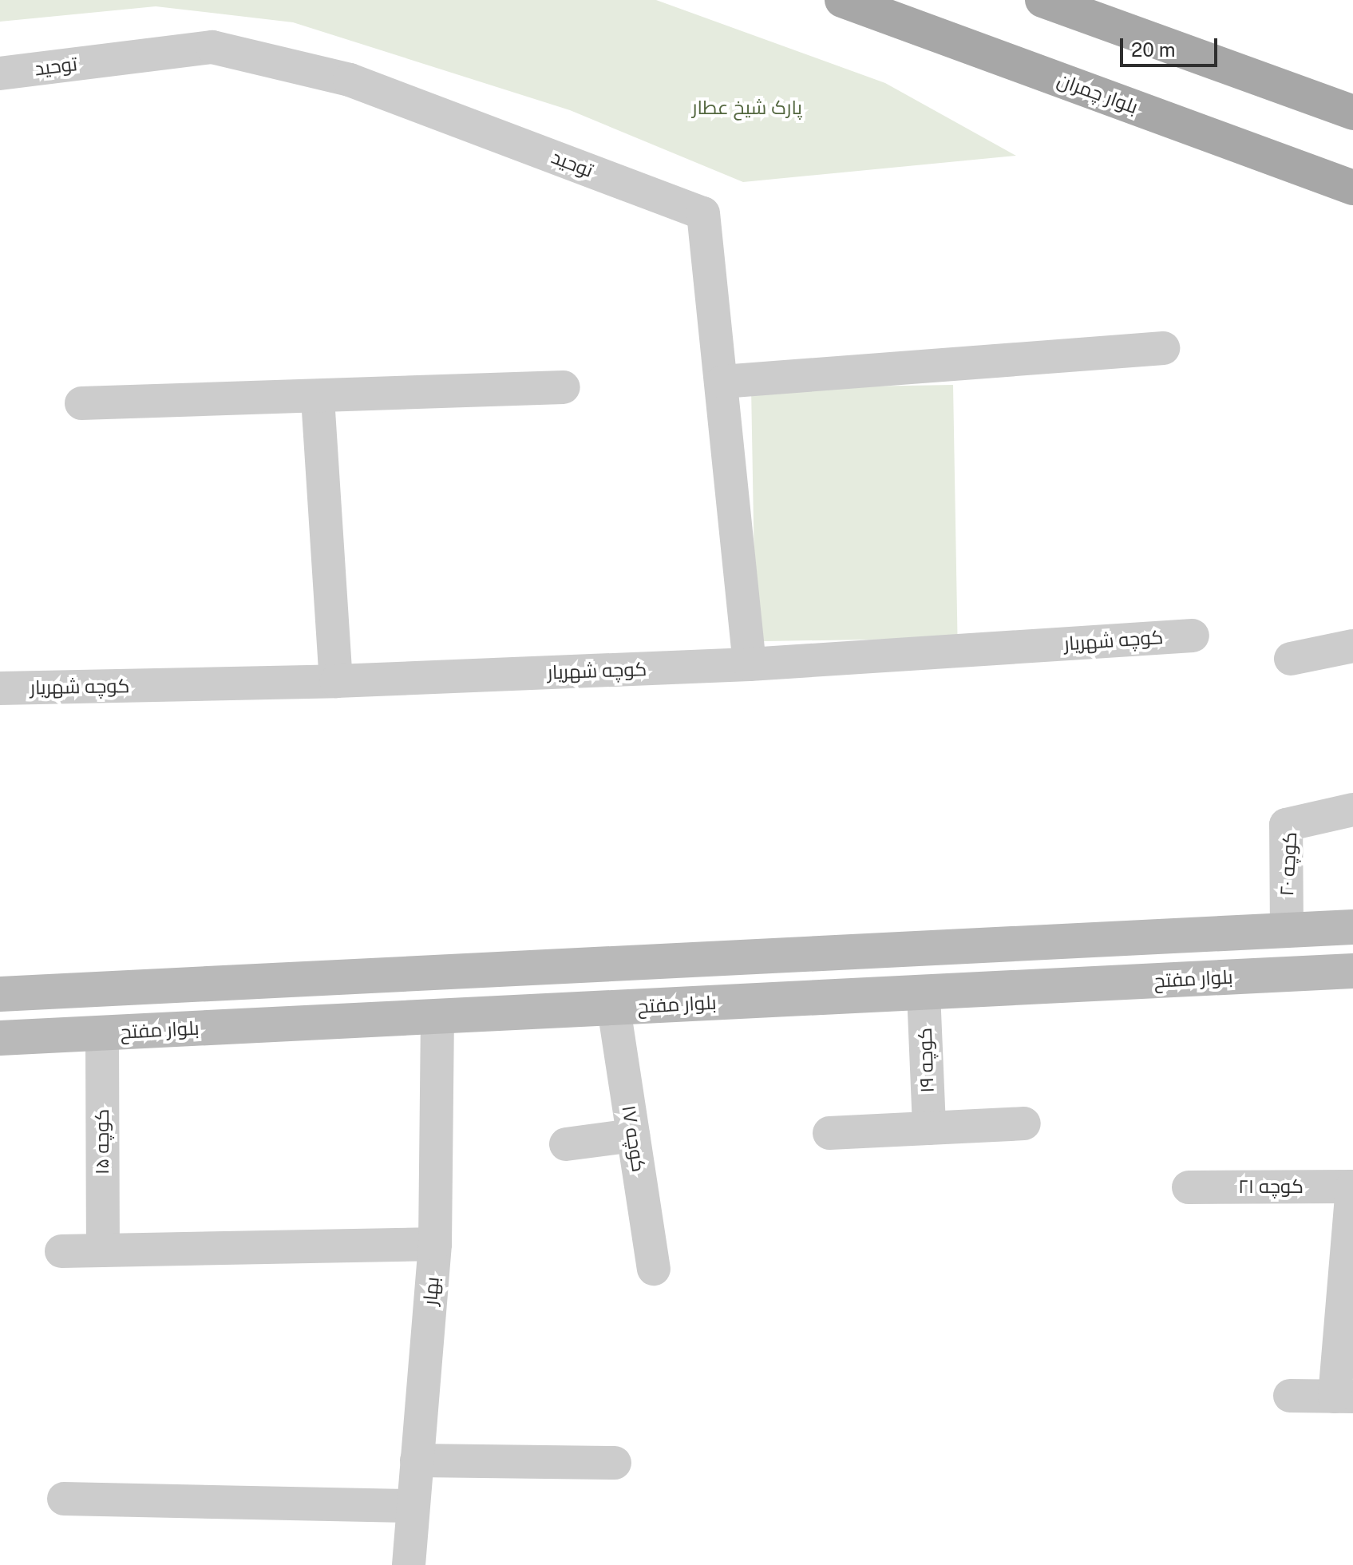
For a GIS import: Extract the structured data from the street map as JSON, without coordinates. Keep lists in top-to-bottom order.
{
  "streets": {
    "main road": ["بلوار چمران"],
    "street": [
      "توحید",
      "کوچه شهریار",
      "کوچه ۲۰",
      "بلوار مفتح",
      "کوچه ۱۹",
      "کوچه ۱۷",
      "کوچه ۱۵",
      "کوچه ۲۱",
      "بهار"
    ]
  },
  "crossings": [
    ["توحید", "کوچه شهریار"],
    ["بلوار مفتح", "کوچه ۱۹"],
    ["بلوار مفتح", "کوچه ۱۷"],
    ["بلوار مفتح", "کوچه ۱۵"],
    ["بلوار مفتح", "بهار"]
  ],
  "parks": ["پارک شیخ عطار"],
  "scale_bar": "20 m"
}
